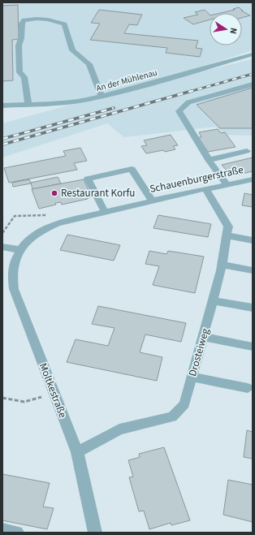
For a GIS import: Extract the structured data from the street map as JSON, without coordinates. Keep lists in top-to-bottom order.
{
  "streets": {
    "street": [
      "An der Mühlenau",
      "Schauenburgerstraße",
      "Drosteiweg",
      "Moltkestraße"
    ]
  },
  "crossings": [
    ["Schauenburgerstraße", "Drosteiweg"],
    ["Schauenburgerstraße", "Moltkestraße"],
    ["Drosteiweg", "Moltkestraße"]
  ],
  "places": ["Restaurant Korfu"],
  "north": "right"
}
